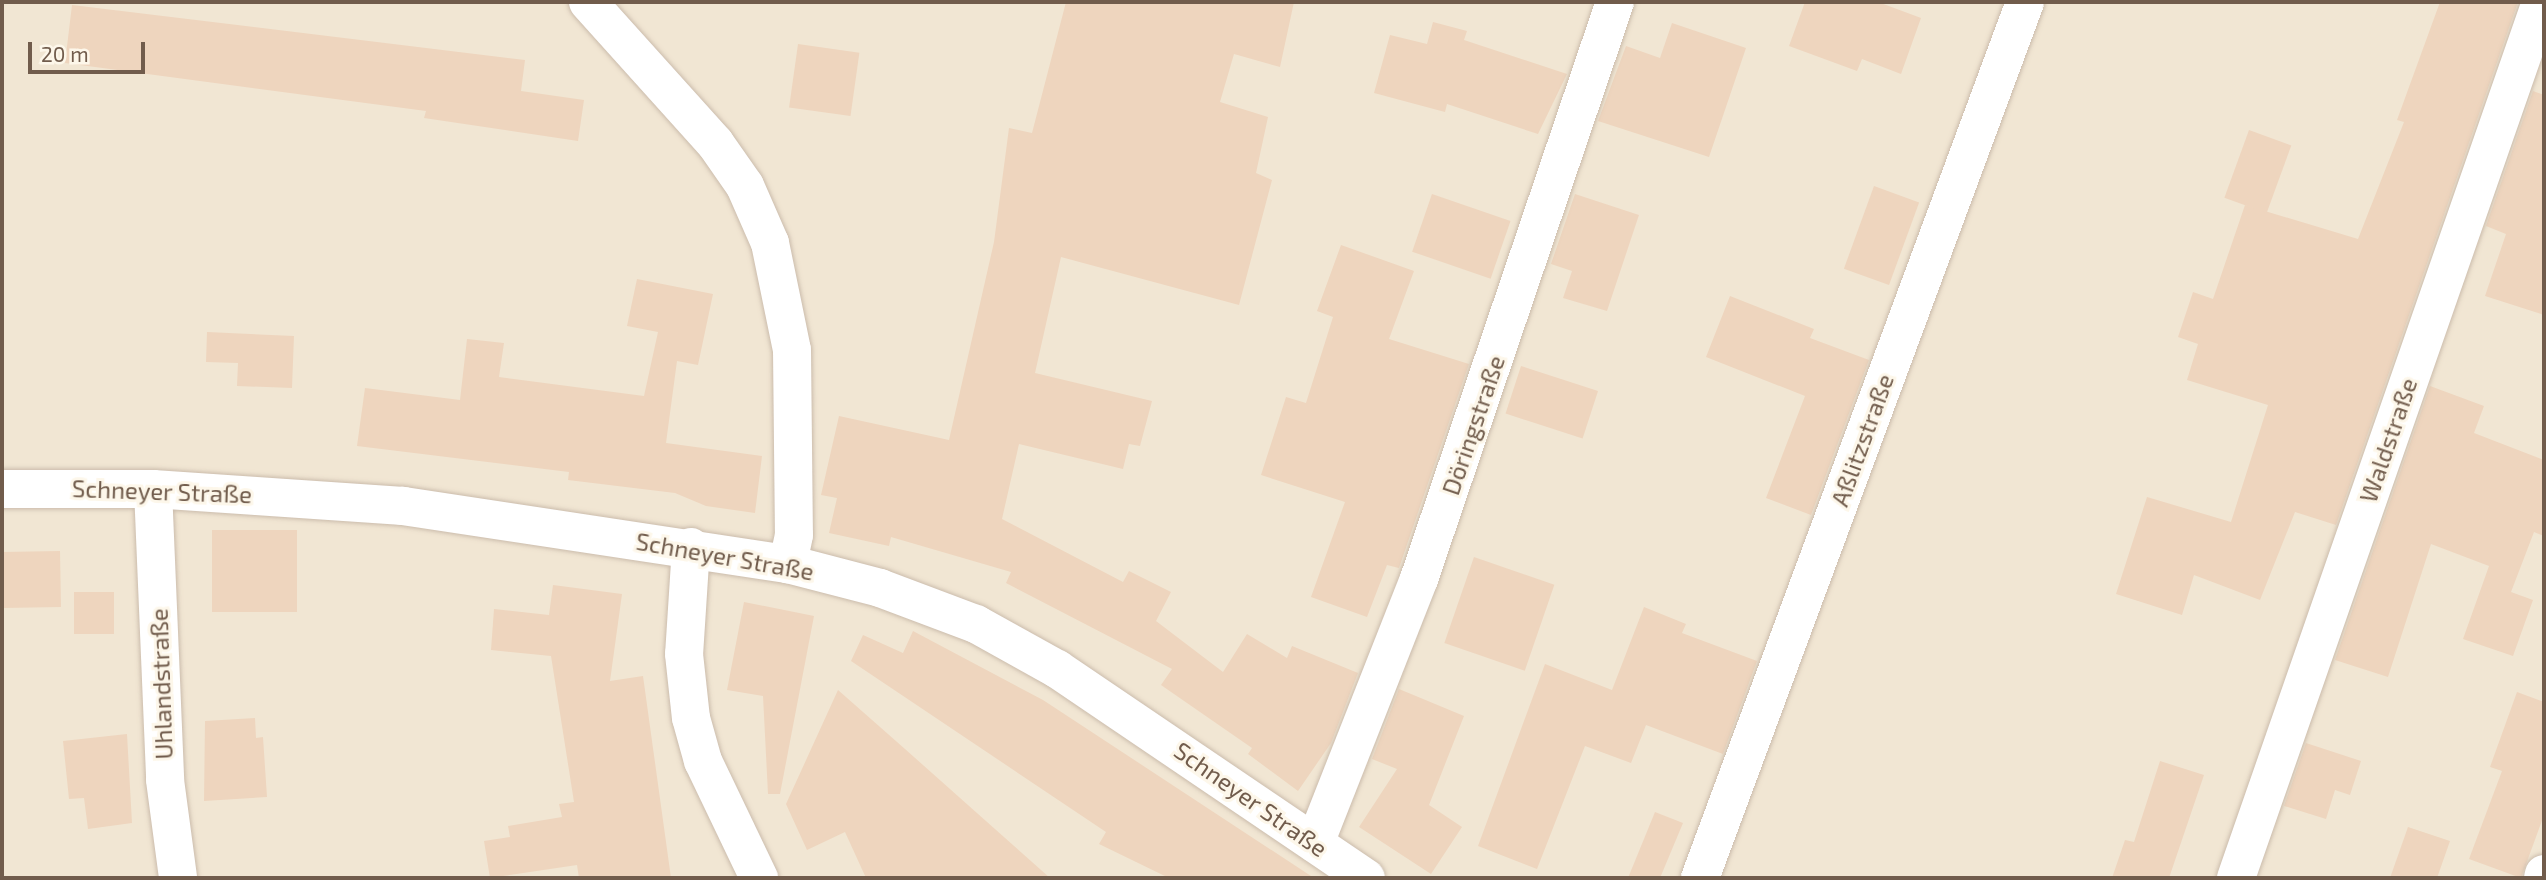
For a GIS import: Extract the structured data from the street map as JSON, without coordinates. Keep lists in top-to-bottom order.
{
  "streets": {
    "street": [
      "Döringstraße",
      "Aßlitzstraße",
      "Waldstraße",
      "Schneyer Straße",
      "Uhlandstraße"
    ]
  },
  "crossings": [
    ["Döringstraße", "Schneyer Straße"],
    ["Schneyer Straße", "Uhlandstraße"]
  ],
  "scale_bar": "20 m"
}
